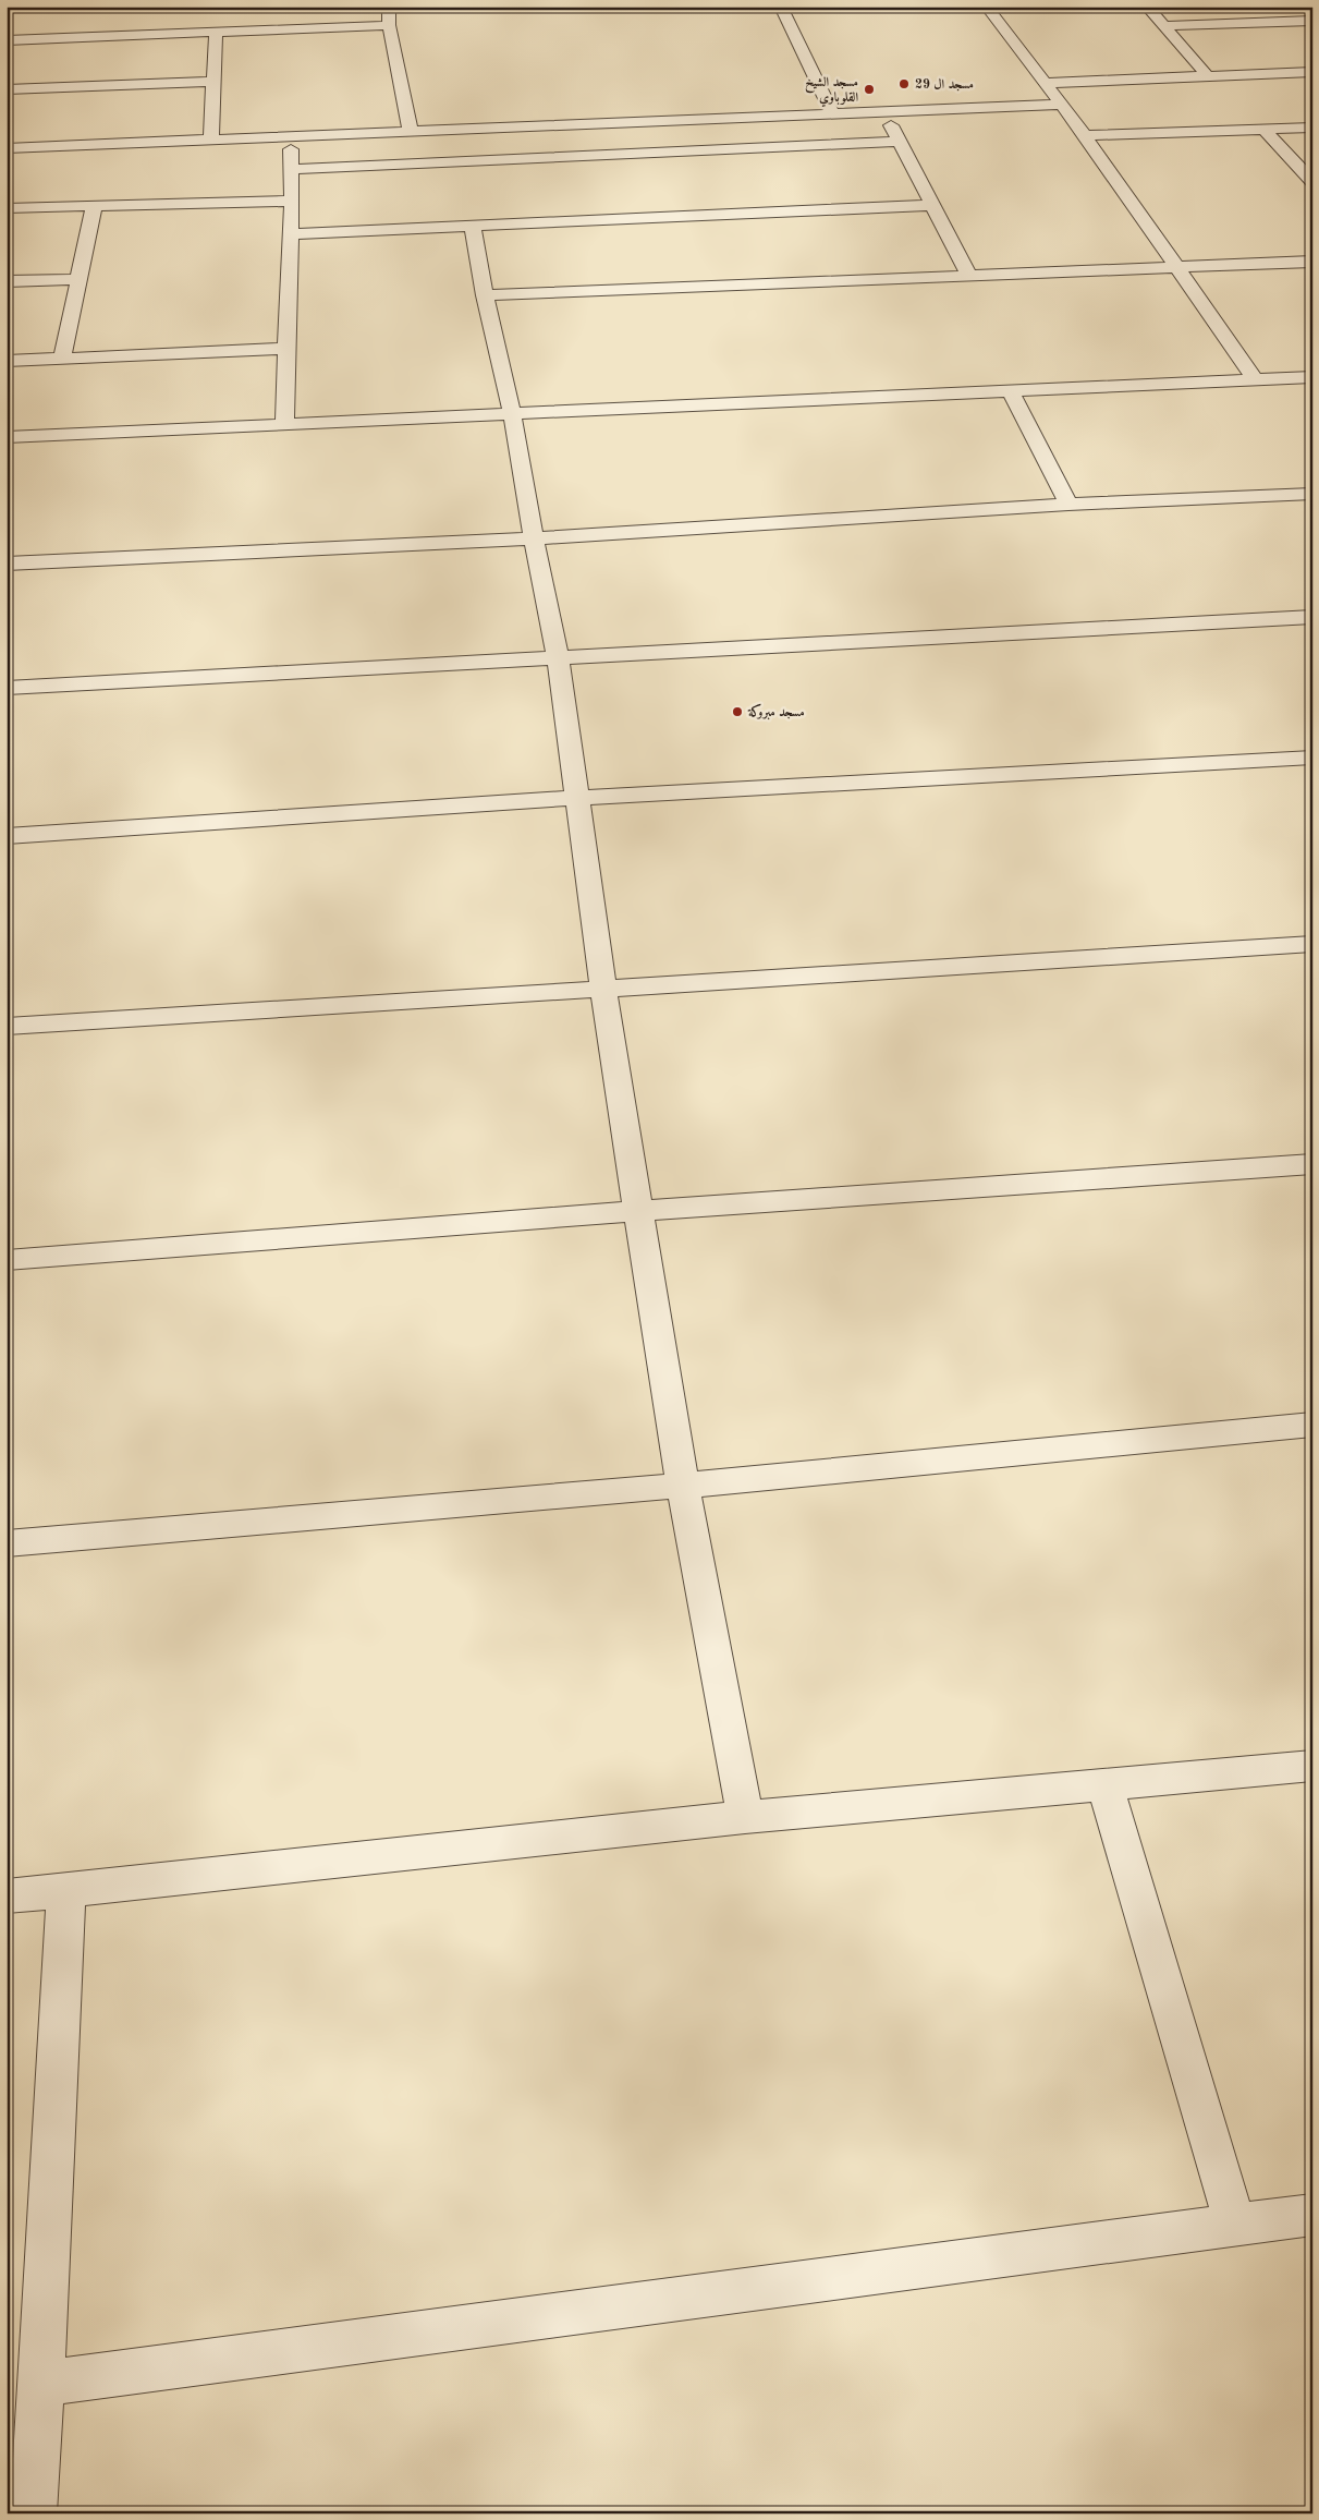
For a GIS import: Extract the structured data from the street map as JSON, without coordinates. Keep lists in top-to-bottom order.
{
  "places": ["مسجد ال 29", "مسجد الشيخ القلوباوي", "مسجد مبروكة"]
}
